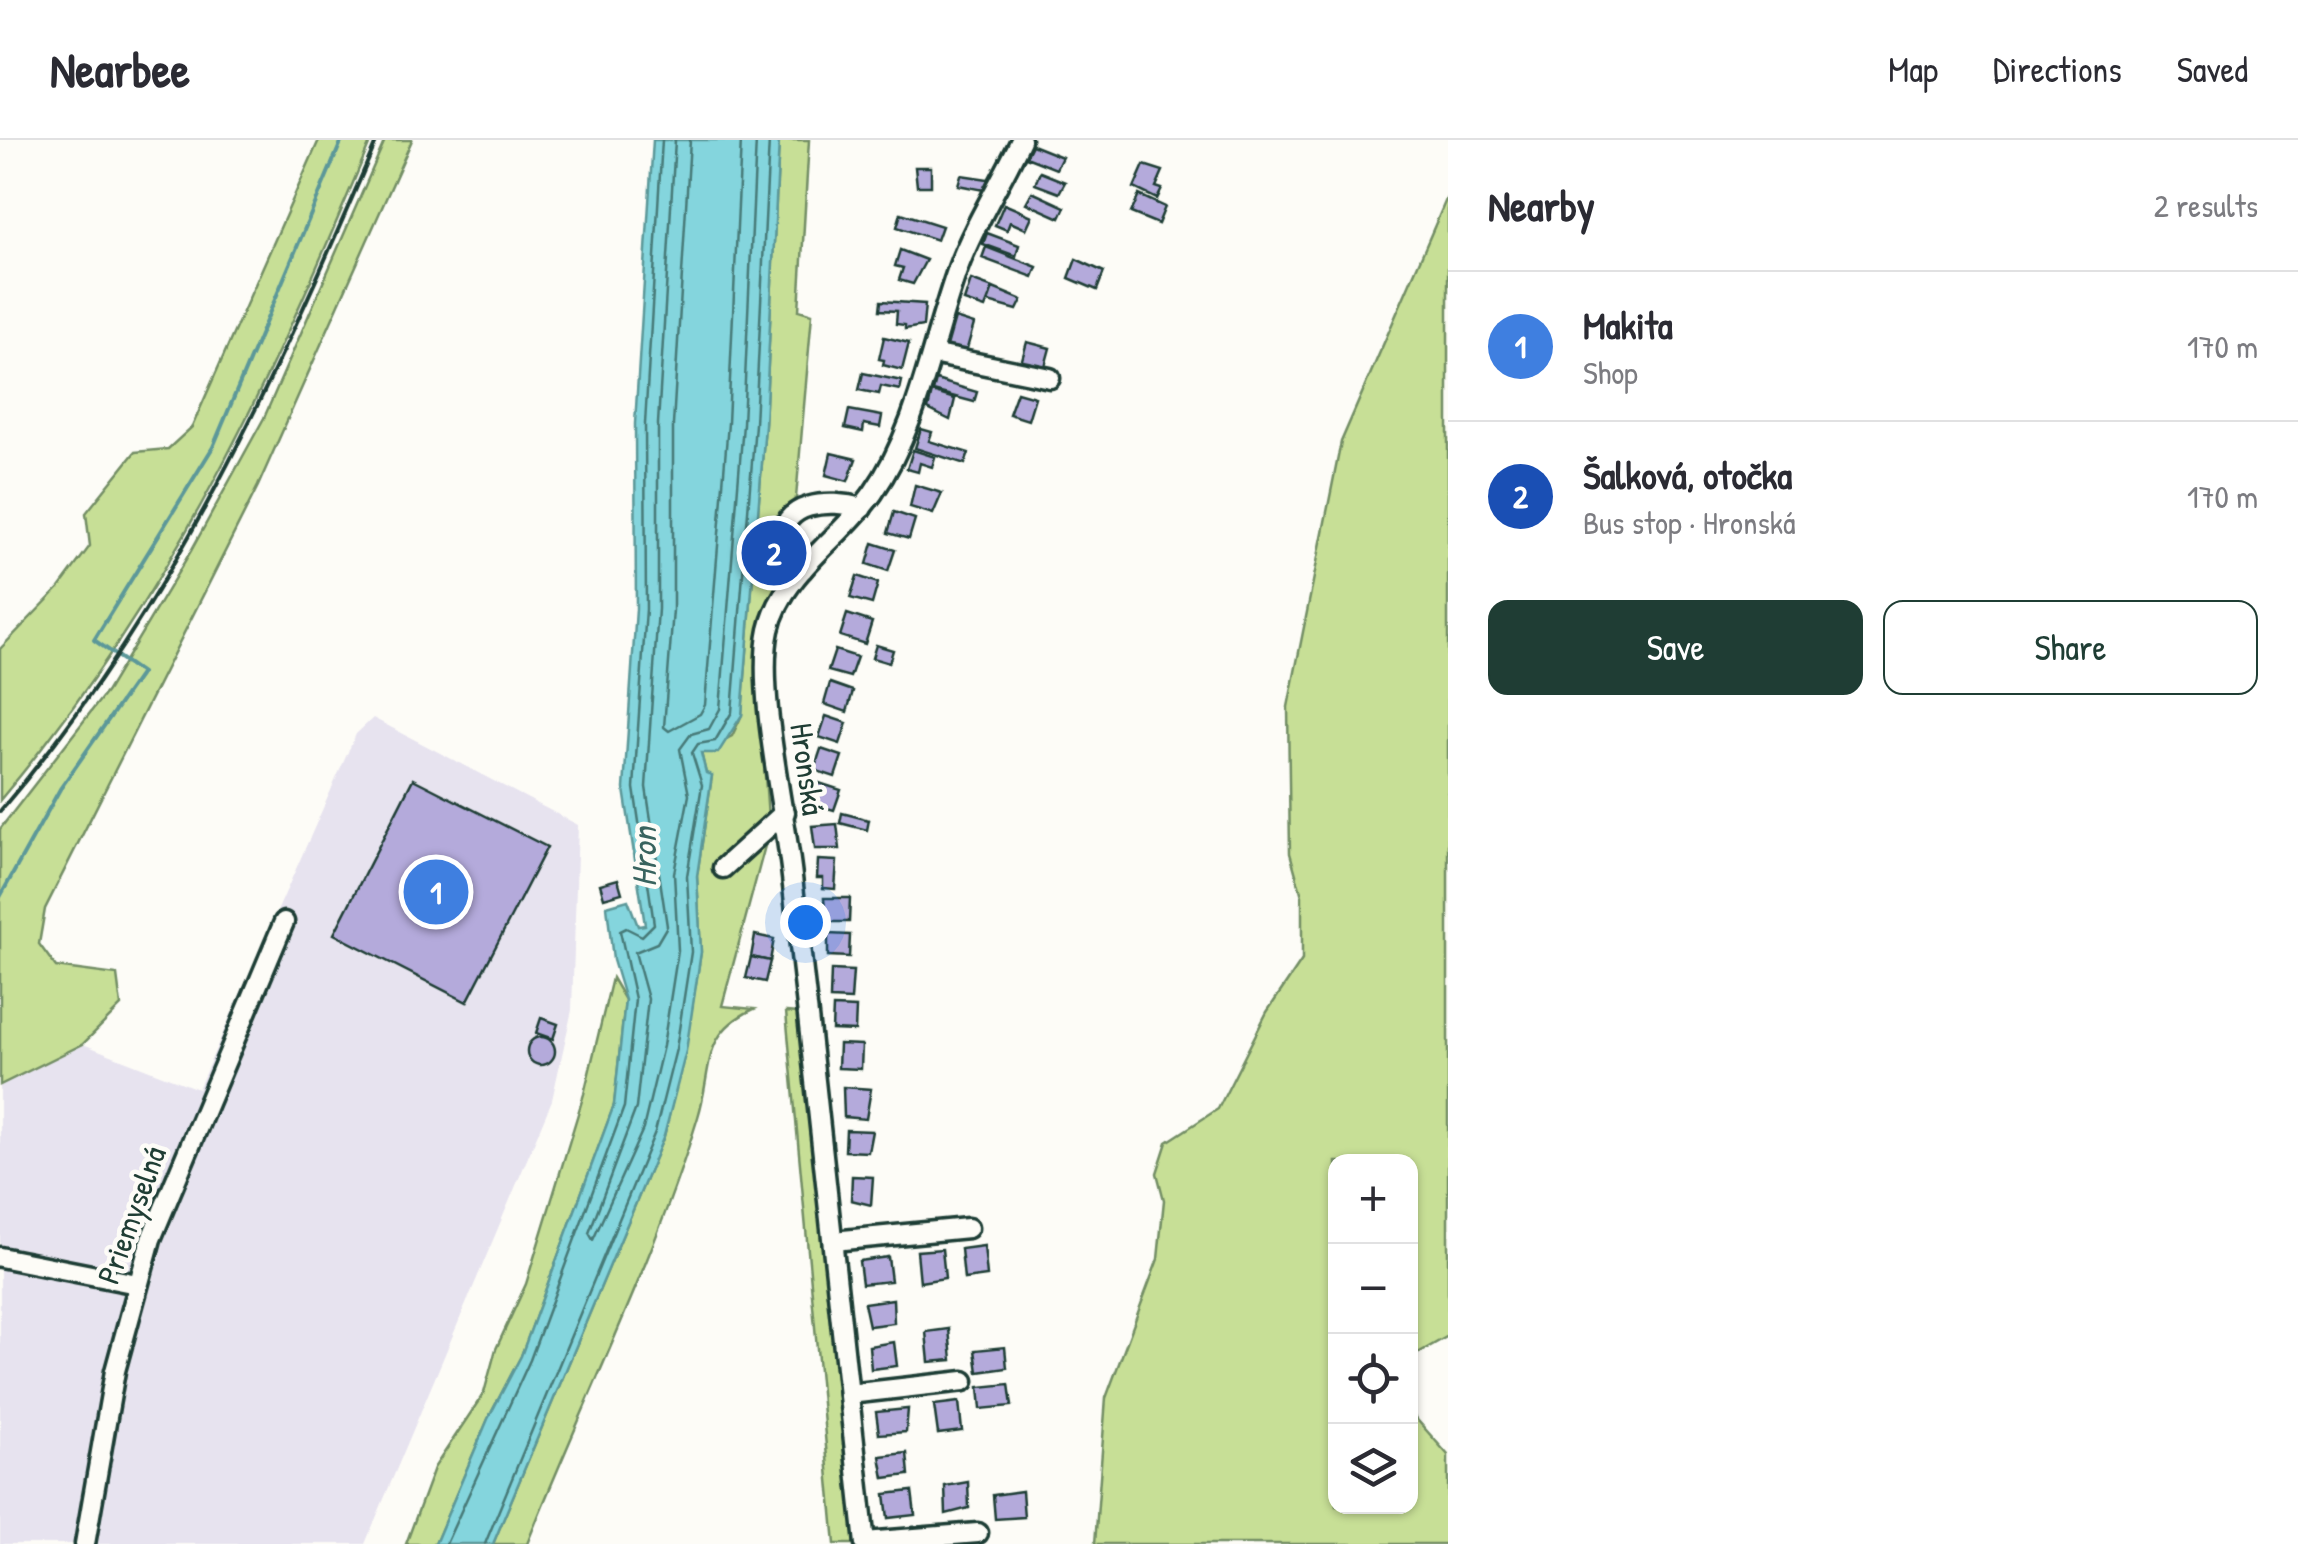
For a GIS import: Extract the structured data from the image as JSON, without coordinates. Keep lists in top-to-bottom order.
{
  "streets": {
    "street": ["Hronská", "Priemyselná"]
  },
  "water": ["Hron"],
  "page": {
    "header": "Nearbee",
    "nav": ["Map", "Directions", "Saved"],
    "heading": ["Nearby", "2 results"],
    "list": [
      {
        "mark": "1",
        "name": "Makita",
        "note": "Shop",
        "value": "170 m"
      },
      {
        "mark": "2",
        "name": "Šalková, otočka",
        "note": "Bus stop · Hronská",
        "value": "170 m"
      }
    ],
    "pins": ["2", "1"],
    "buttons": ["Save", "Share"],
    "map_buttons": ["+", "−"]
  }
}
